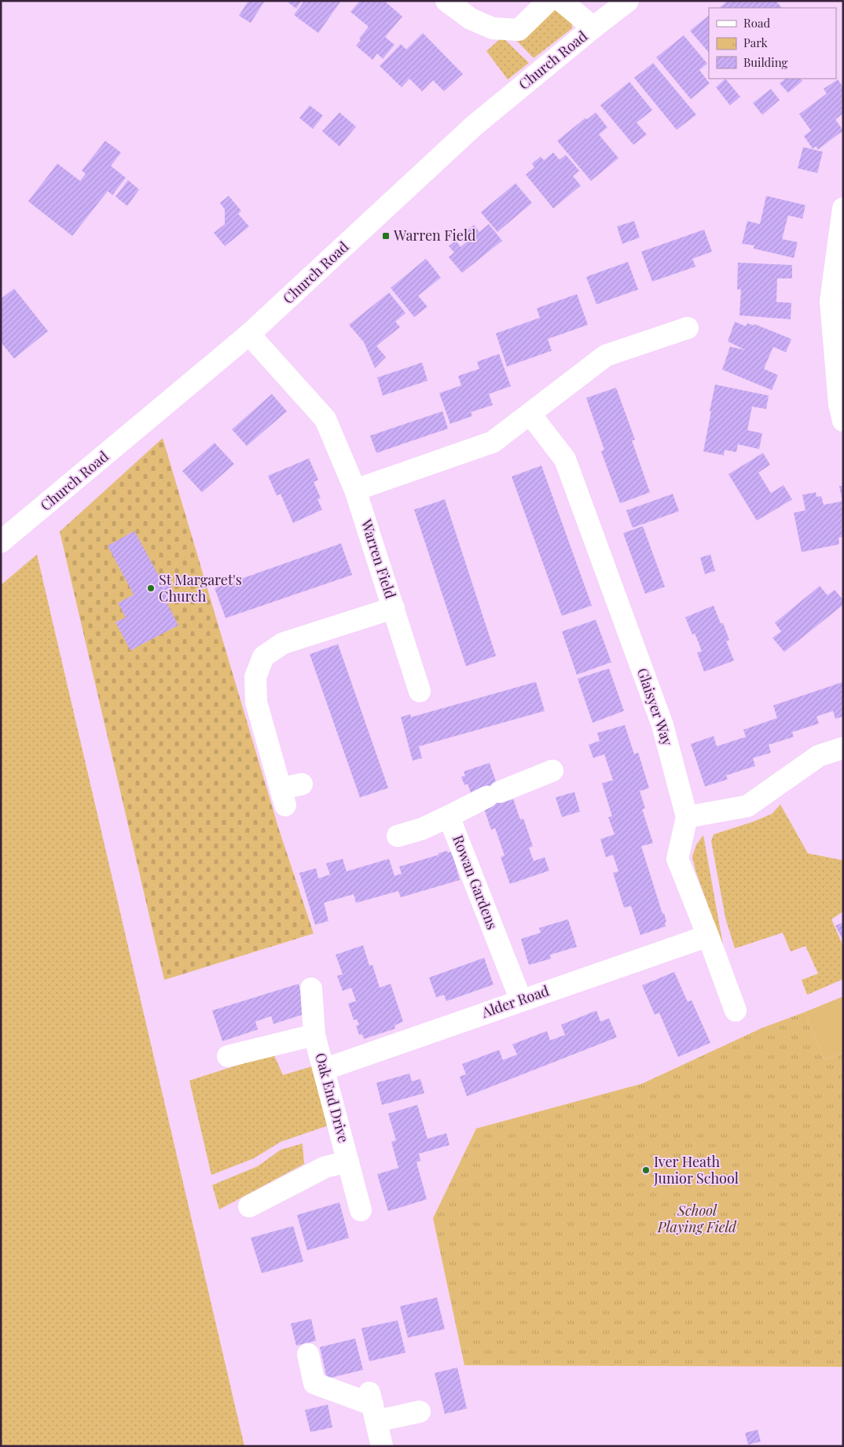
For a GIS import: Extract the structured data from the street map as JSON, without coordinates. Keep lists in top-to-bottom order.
{
  "streets": {
    "street": [
      "Church Road",
      "Warren Field",
      "Glaisyer Way",
      "Rowan Gardens",
      "Alder Road",
      "Oak End Drive"
    ]
  },
  "crossings": [
    ["Church Road", "Warren Field"],
    ["Glaisyer Way", "Alder Road"],
    ["Rowan Gardens", "Alder Road"],
    ["Alder Road", "Oak End Drive"]
  ],
  "parks": ["School Playing Field"],
  "places": {
    "transit": ["Warren Field"],
    "other": ["St Margaret's Church", "Iver Heath Junior School"]
  },
  "legend": ["Road", "Park", "Building"]
}
